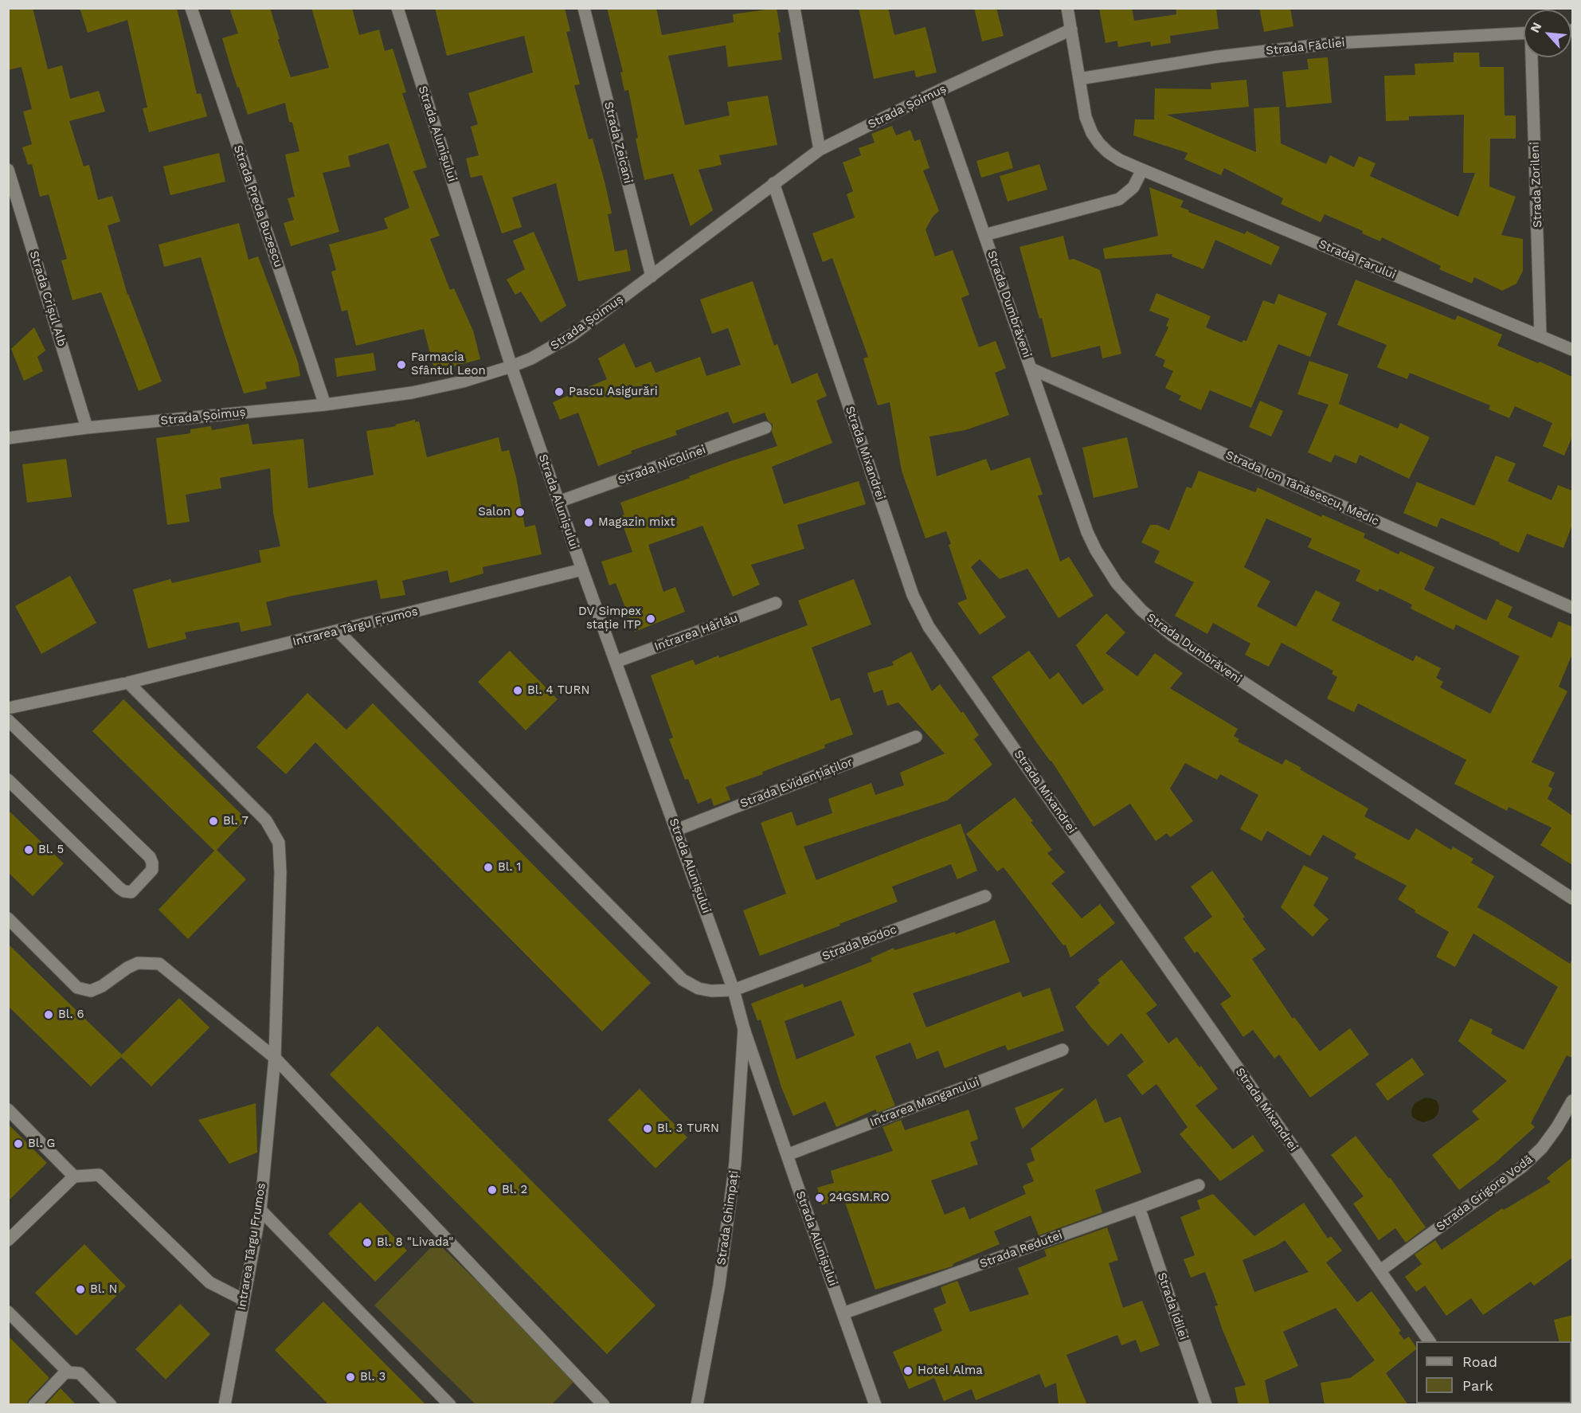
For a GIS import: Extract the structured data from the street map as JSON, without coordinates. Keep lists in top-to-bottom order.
{
  "streets": {
    "street": [
      "Strada Făcliei",
      "Strada Șoimuș",
      "Strada Alunișului",
      "Strada Zeicani",
      "Strada Zorileni",
      "Strada Preda Buzescu",
      "Strada Farului",
      "Strada Crișul Alb",
      "Strada Dumbrăveni",
      "Strada Mixandrei",
      "Strada Nicolinei",
      "Strada Ion Tănăsescu, Medic",
      "Intrarea Târgu Frumos",
      "Intrarea Hârlău",
      "Strada Evidențiaților",
      "Strada Bodoc",
      "Intrarea Manganului",
      "Strada Grigore Vodă",
      "Strada Ghimpați",
      "Strada Redutei",
      "Strada Idilei"
    ]
  },
  "crossings": [
    ["Strada Făcliei", "Strada Farului"],
    ["Strada Șoimuș", "Strada Alunișului"],
    ["Strada Șoimuș", "Strada Zeicani"],
    ["Strada Șoimuș", "Strada Preda Buzescu"],
    ["Strada Șoimuș", "Strada Farului"],
    ["Strada Șoimuș", "Strada Crișul Alb"],
    ["Strada Șoimuș", "Strada Dumbrăveni"],
    ["Strada Șoimuș", "Strada Mixandrei"],
    ["Strada Alunișului", "Strada Nicolinei"],
    ["Strada Alunișului", "Intrarea Târgu Frumos"],
    ["Strada Alunișului", "Intrarea Hârlău"],
    ["Strada Alunișului", "Strada Evidențiaților"],
    ["Strada Alunișului", "Strada Bodoc"],
    ["Strada Alunișului", "Intrarea Manganului"],
    ["Strada Alunișului", "Strada Ghimpați"],
    ["Strada Alunișului", "Strada Redutei"],
    ["Strada Zorileni", "Strada Farului"],
    ["Strada Dumbrăveni", "Strada Ion Tănăsescu, Medic"],
    ["Strada Mixandrei", "Strada Grigore Vodă"],
    ["Strada Redutei", "Strada Idilei"]
  ],
  "places": [
    "Farmacia Sfântul Leon",
    "Pascu Asigurări",
    "Salon",
    "Magazin mixt",
    "DV Simpex stație ITP",
    "Bl. 4 TURN",
    "Bl. 7",
    "Bl. 5",
    "Bl. 1",
    "Bl. 6",
    "Bl. 3 TURN",
    "Bl. G",
    "Bl. 2",
    "24GSM.RO",
    "Bl. 8 \"Livada\"",
    "Bl. N",
    "Hotel Alma",
    "Bl. 3"
  ],
  "legend": ["Road", "Park"],
  "north": "top left"
}
